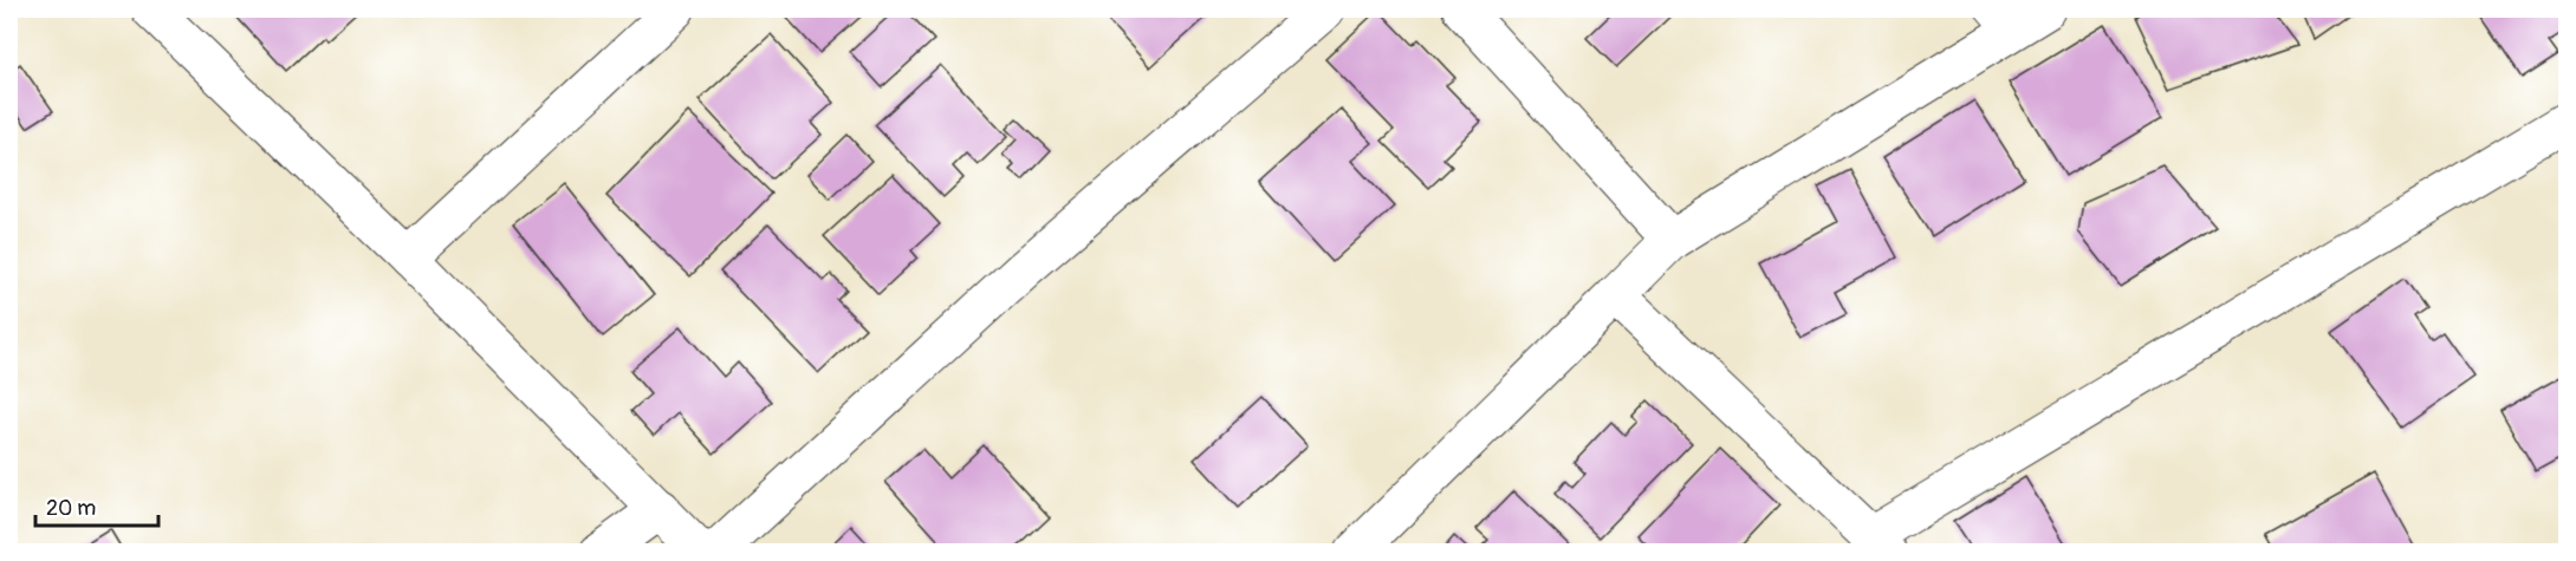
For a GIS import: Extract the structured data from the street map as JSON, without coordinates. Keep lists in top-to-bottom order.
{
  "scale_bar": "20 m"
}
